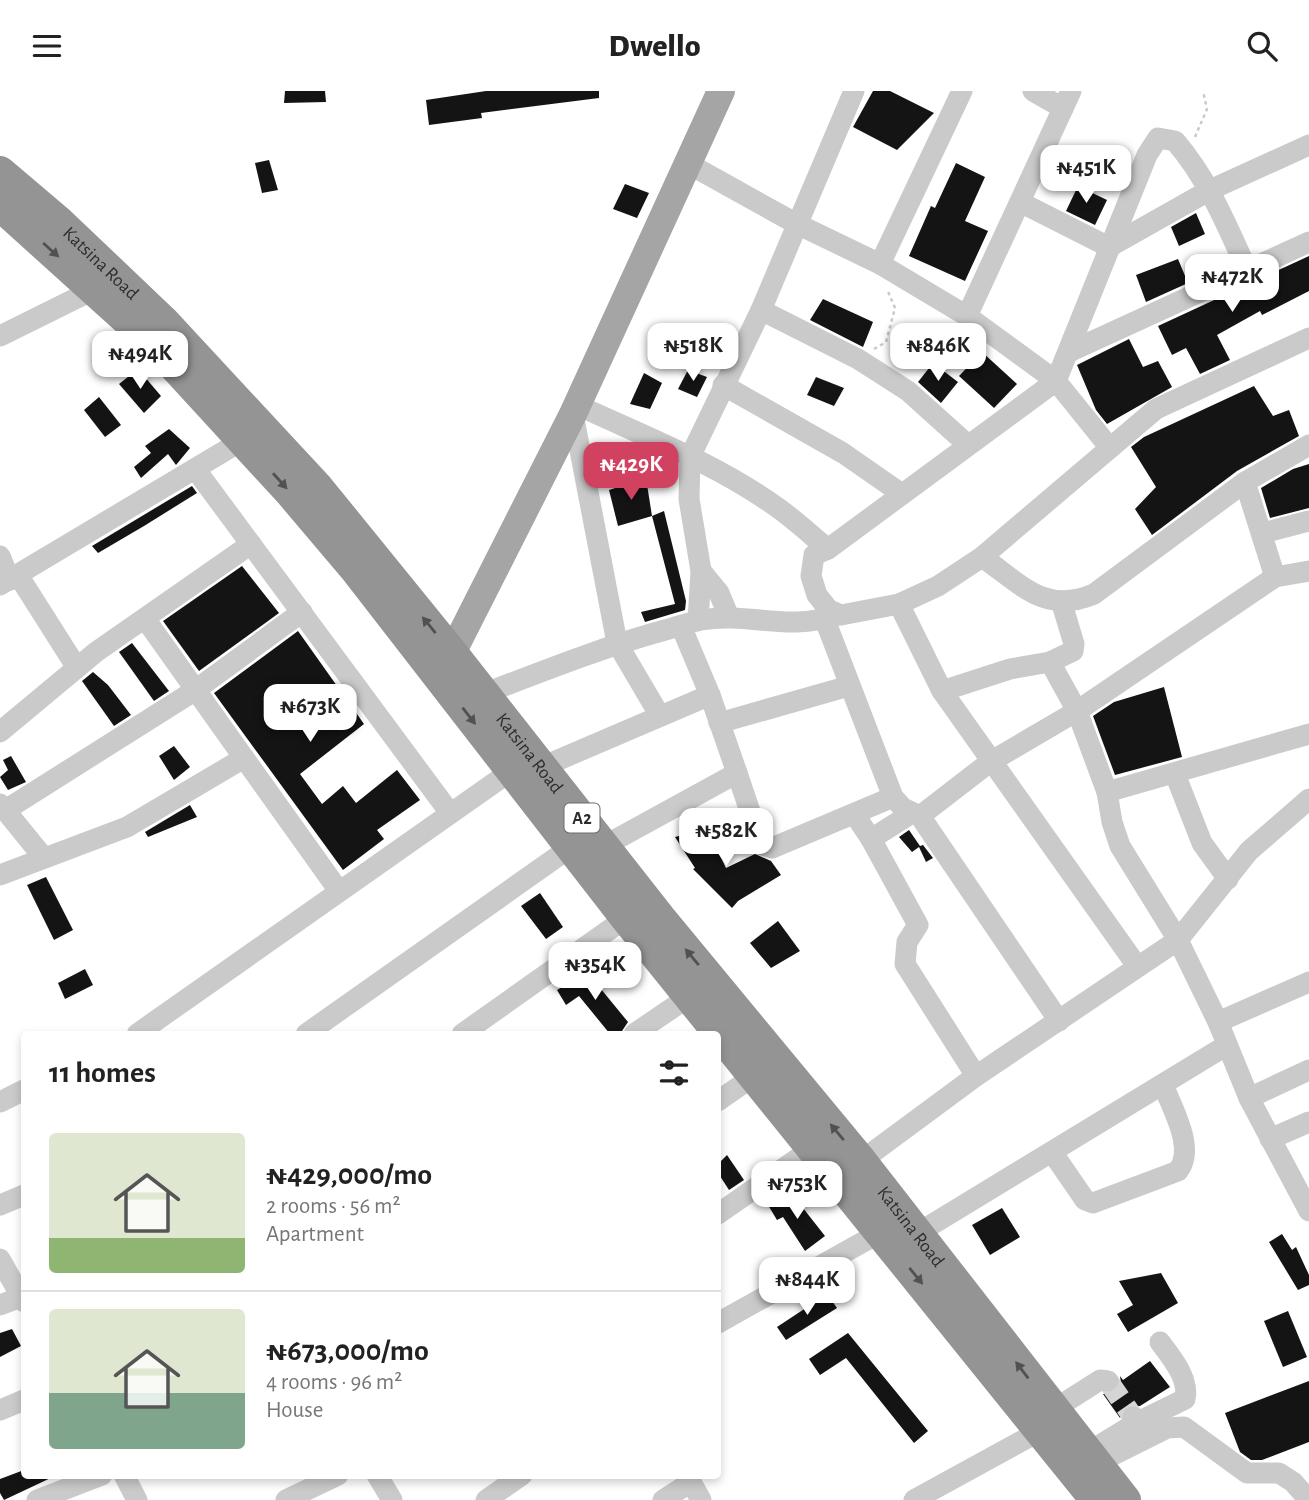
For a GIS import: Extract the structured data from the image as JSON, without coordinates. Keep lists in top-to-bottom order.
{
  "streets": {
    "highway": ["Katsina Road", "A2"]
  },
  "crossings": [
    ["Katsina Road", "A2"]
  ],
  "page": {
    "header": "Dwello",
    "price": [
      "₦451K",
      "₦472K",
      "₦518K",
      "₦846K",
      "₦494K",
      "₦429K",
      "₦673K",
      "₦582K",
      "₦354K",
      "₦753K",
      "₦844K"
    ],
    "heading": "11 homes",
    "list": [
      {
        "name": "₦429,000/mo",
        "note": "2 rooms · 56 m² · Apartment"
      },
      {
        "name": "₦673,000/mo",
        "note": "4 rooms · 96 m² · House"
      }
    ]
  }
}
